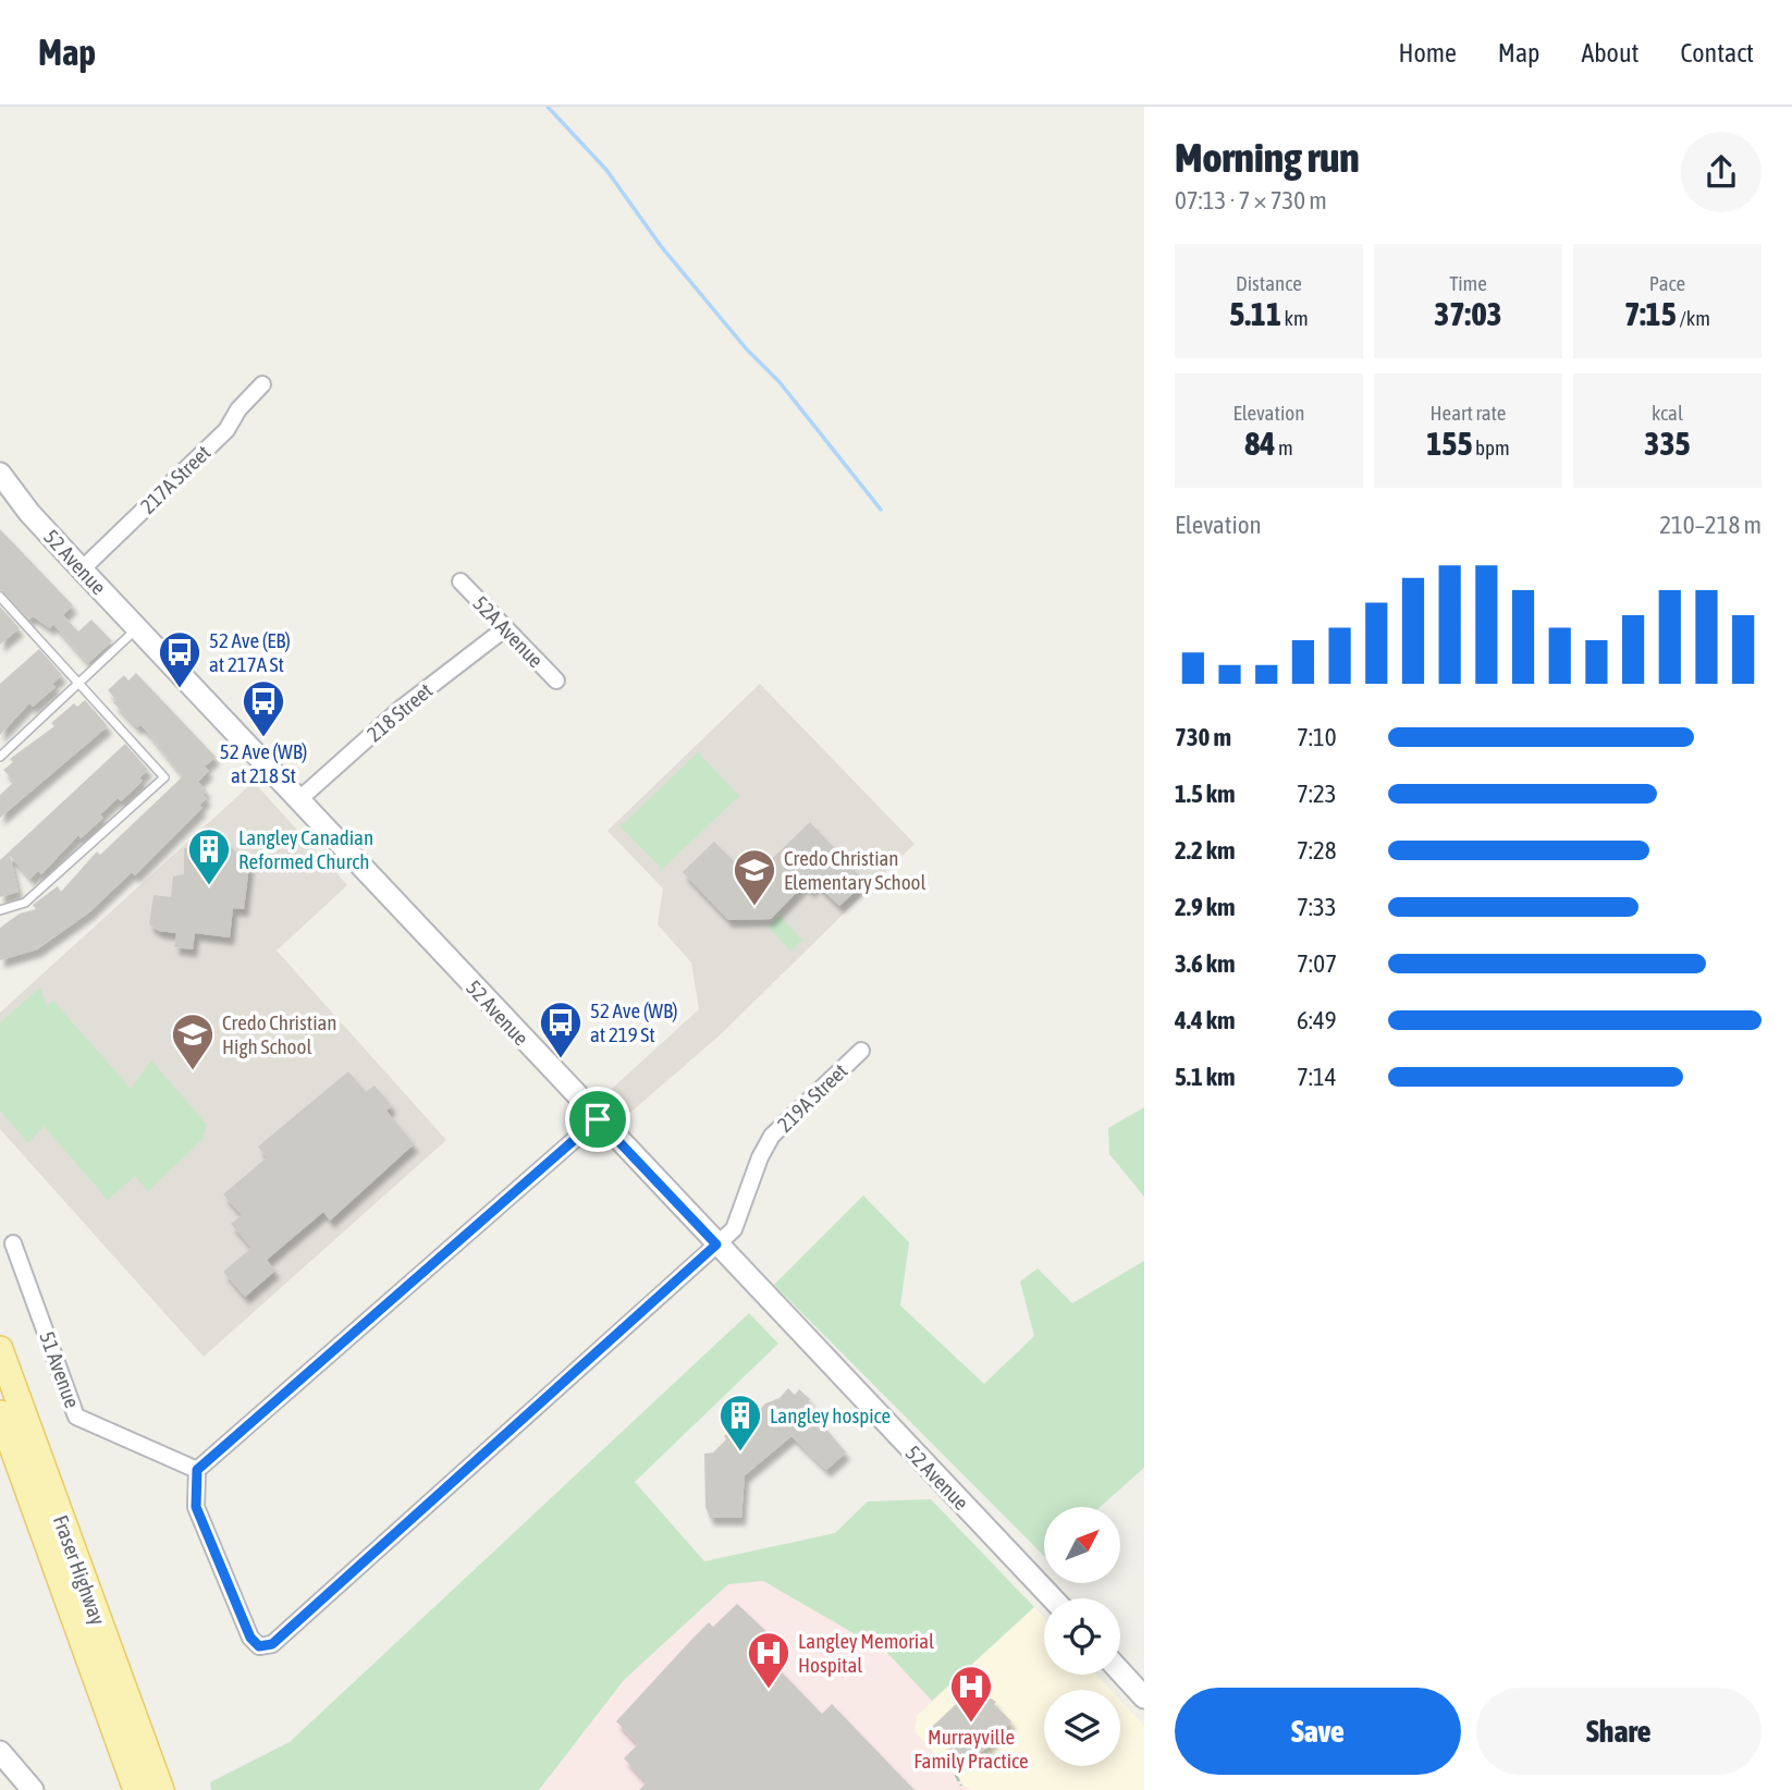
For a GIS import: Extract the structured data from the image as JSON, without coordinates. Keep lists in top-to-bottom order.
{
  "streets": {
    "main road": ["Fraser Highway"],
    "street": [
      "217A Street",
      "52 Avenue",
      "52A Avenue",
      "218 Street",
      "219A Street",
      "51 Avenue"
    ]
  },
  "crossings": [
    ["217A Street", "52 Avenue"],
    ["52 Avenue", "218 Street"],
    ["52 Avenue", "219A Street"],
    ["52A Avenue", "218 Street"],
    ["219A Street", "51 Avenue"]
  ],
  "places": {
    "bus stop": ["52 Ave (EB) at 217A St", "52 Ave (WB) at 218 St", "52 Ave (WB) at 219 St"],
    "building": ["Langley Canadian Reformed Church", "Langley hospice"],
    "school or university": ["Credo Christian Elementary School", "Credo Christian High School"],
    "hospital": ["Langley Memorial Hospital", "Murrayville Family Practice"]
  },
  "north": "top right",
  "page": {
    "header": "Map",
    "nav": [
      "Home",
      "Map",
      "About",
      "Contact"
    ],
    "heading": ["Morning run", "07:13 · 7 × 730 m"],
    "stats": [
      ["Distance", "5.11 km"],
      ["Time", "37:03"],
      ["Pace", "7:15 /km"],
      ["Elevation", "84 m"],
      ["Heart rate", "155 bpm"],
      ["kcal", "335"]
    ],
    "chart": ["Elevation", "210–218 m"],
    "list": [
      {
        "name": "730 m",
        "note": "7:10"
      },
      {
        "name": "1.5 km",
        "note": "7:23"
      },
      {
        "name": "2.2 km",
        "note": "7:28"
      },
      {
        "name": "2.9 km",
        "note": "7:33"
      },
      {
        "name": "3.6 km",
        "note": "7:07"
      },
      {
        "name": "4.4 km",
        "note": "6:49"
      },
      {
        "name": "5.1 km",
        "note": "7:14"
      }
    ],
    "buttons": ["Save", "Share"]
  }
}
